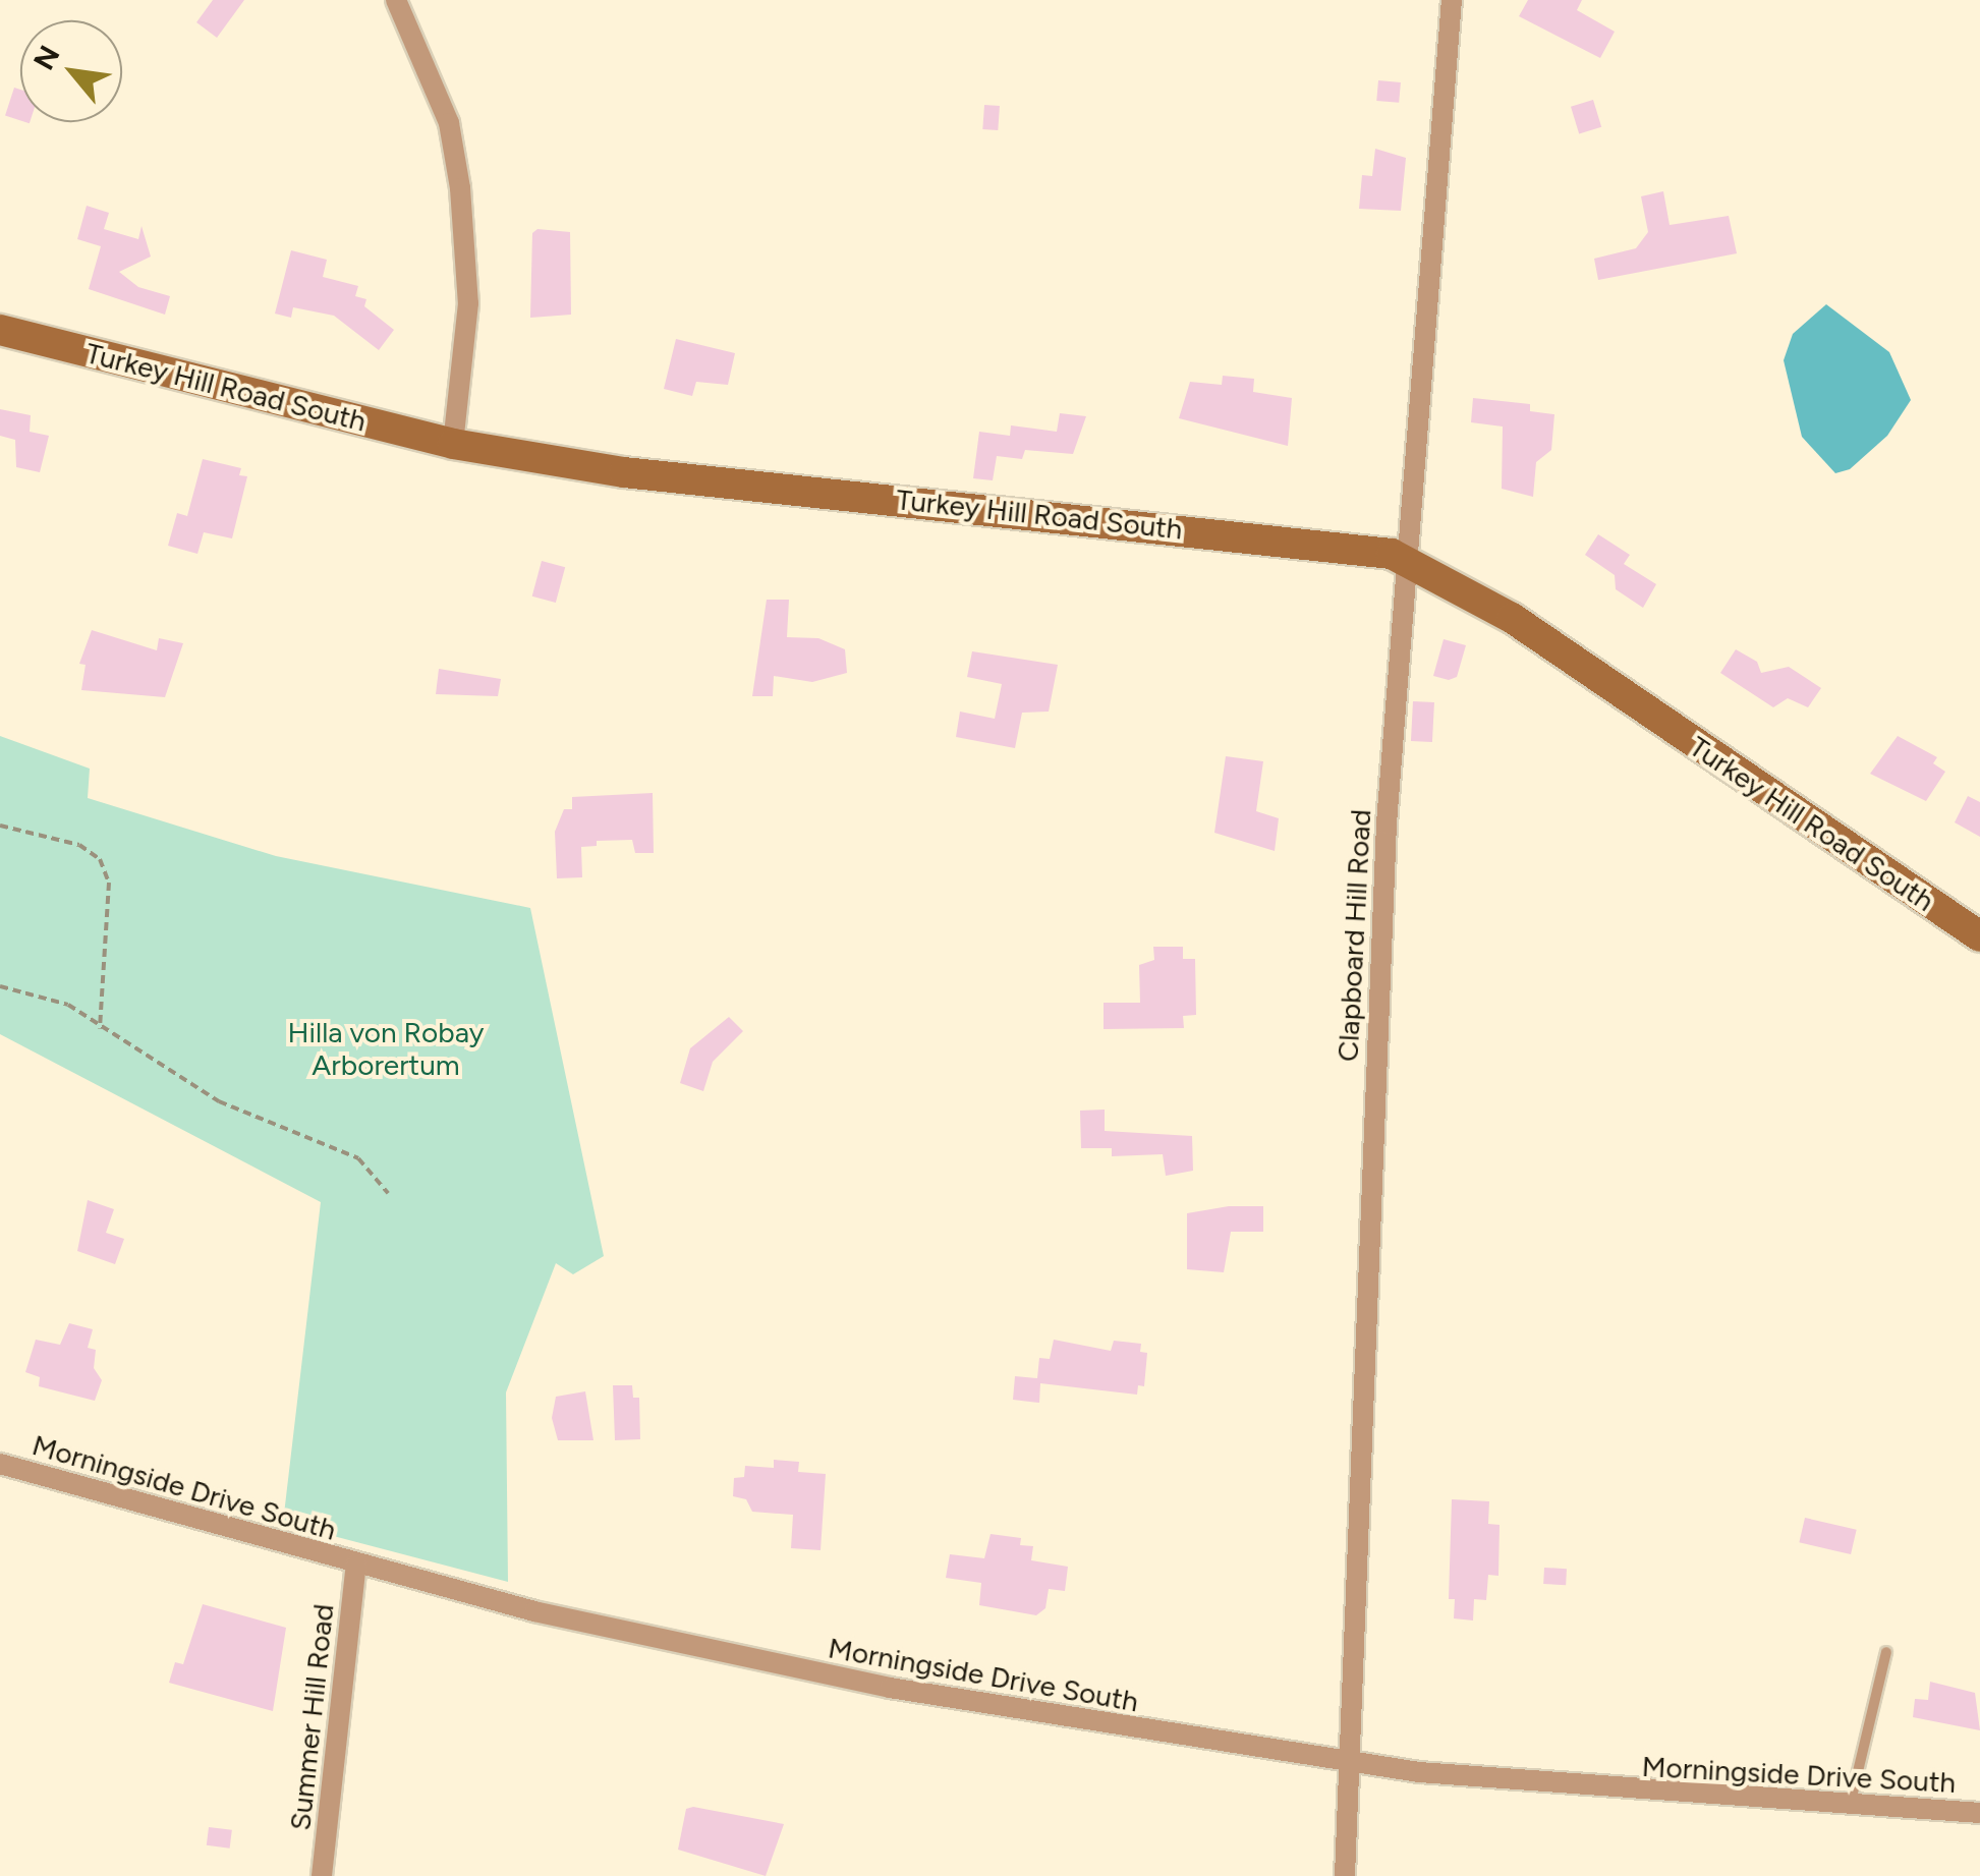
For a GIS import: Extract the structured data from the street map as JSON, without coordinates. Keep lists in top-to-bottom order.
{
  "streets": {
    "street": [
      "Turkey Hill Road South",
      "Clapboard Hill Road",
      "Morningside Drive South",
      "Summer Hill Road"
    ]
  },
  "crossings": [
    ["Turkey Hill Road South", "Clapboard Hill Road"],
    ["Clapboard Hill Road", "Morningside Drive South"],
    ["Morningside Drive South", "Summer Hill Road"]
  ],
  "parks": ["Hilla von Robay Arborertum"],
  "north": "top left"
}
